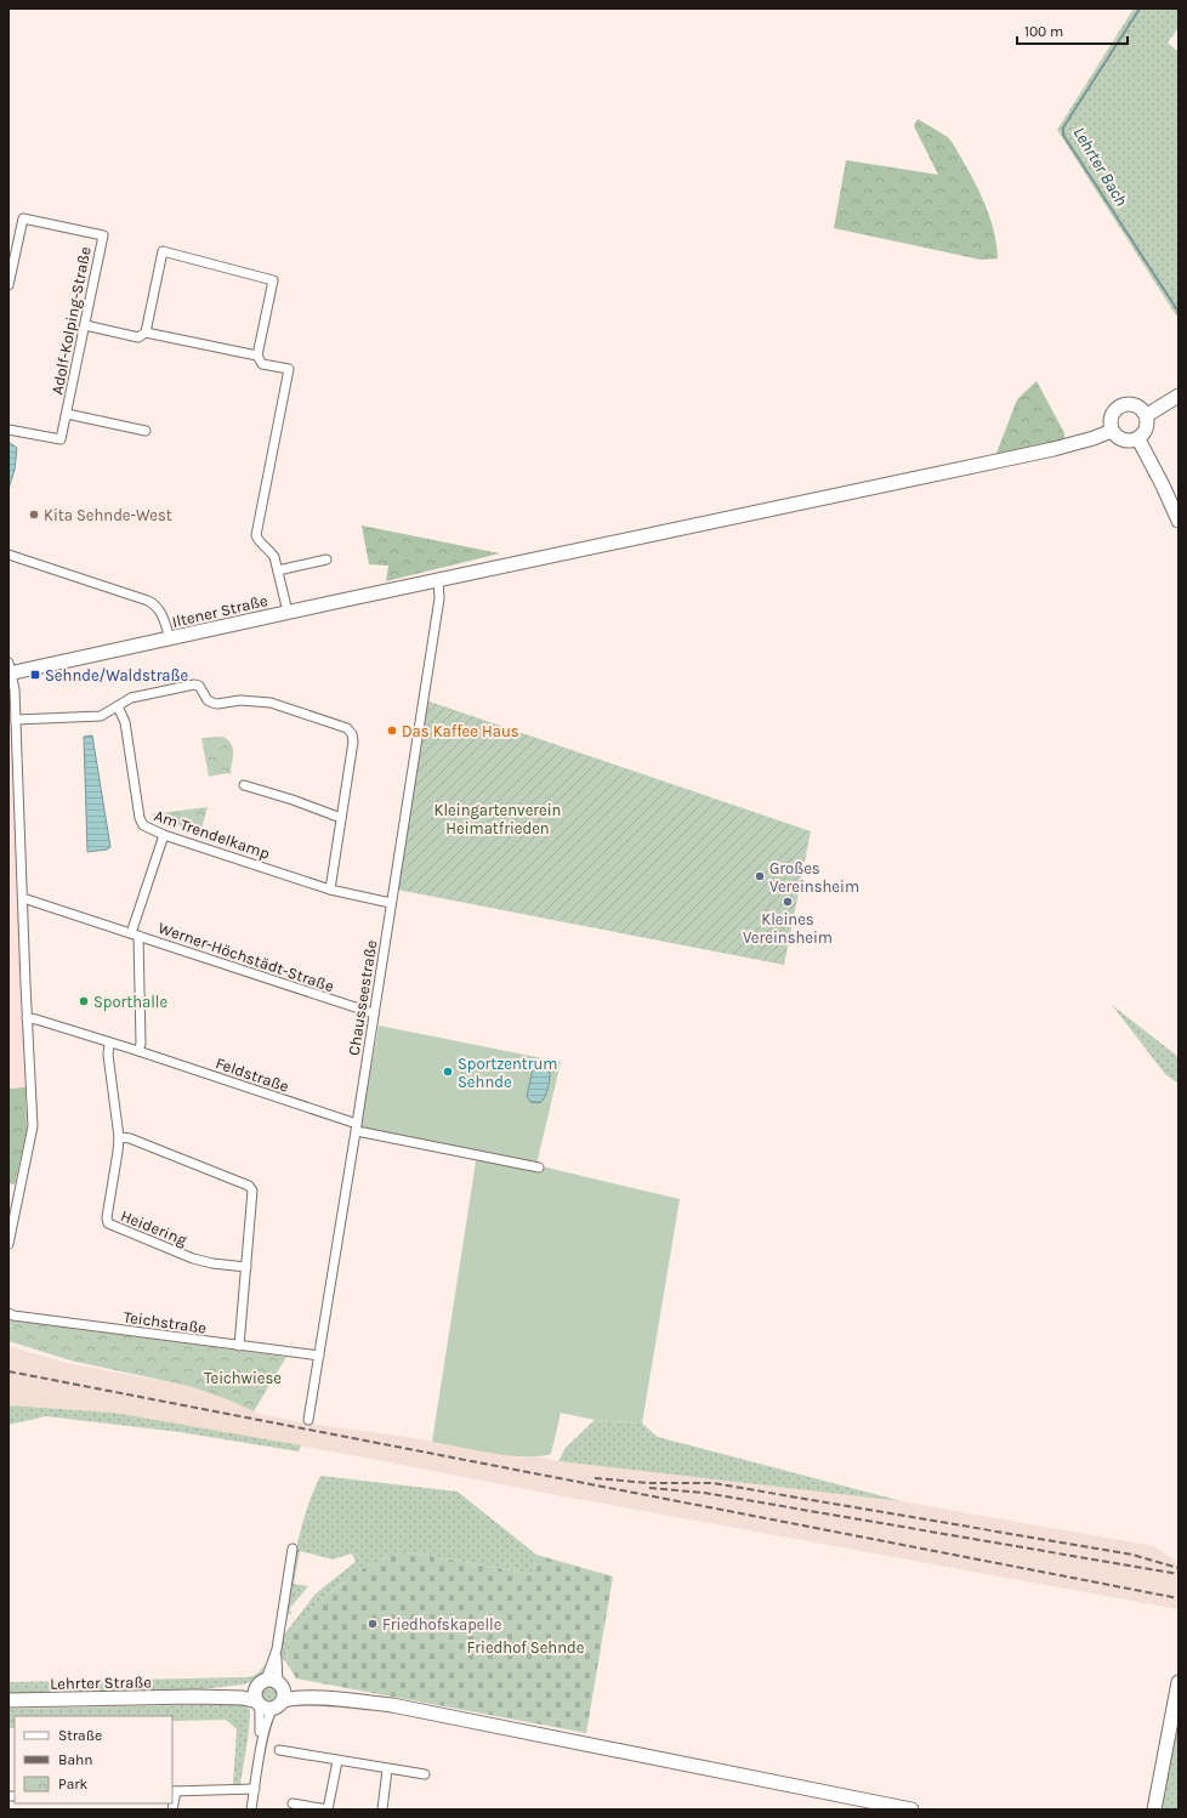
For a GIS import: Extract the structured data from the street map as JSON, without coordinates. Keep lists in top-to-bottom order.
{
  "streets": {
    "main road": ["Iltener Straße", "Lehrter Straße"],
    "street": [
      "Adolf-Kolping-Straße",
      "Am Trendelkamp",
      "Werner-Höchstädt-Straße",
      "Chausseestraße",
      "Feldstraße",
      "Heidering",
      "Teichstraße"
    ]
  },
  "crossings": [
    ["Iltener Straße", "Chausseestraße"],
    ["Am Trendelkamp", "Werner-Höchstädt-Straße"],
    ["Am Trendelkamp", "Chausseestraße"],
    ["Werner-Höchstädt-Straße", "Chausseestraße"],
    ["Werner-Höchstädt-Straße", "Feldstraße"],
    ["Chausseestraße", "Feldstraße"],
    ["Chausseestraße", "Teichstraße"],
    ["Feldstraße", "Heidering"]
  ],
  "water": ["Lehrter Bach"],
  "parks": ["Kleingartenverein Heimatfrieden", "Teichwiese", "Friedhof Sehnde"],
  "places": {
    "other": [
      "Kita Sehnde-West",
      "Das Kaffee Haus",
      "Großes Vereinsheim",
      "Kleines Vereinsheim",
      "Sporthalle",
      "Sportzentrum Sehnde",
      "Friedhofskapelle"
    ],
    "transit": ["Sehnde/Waldstraße"]
  },
  "legend": ["Straße", "Bahn", "Park"],
  "scale_bar": "100 m"
}
